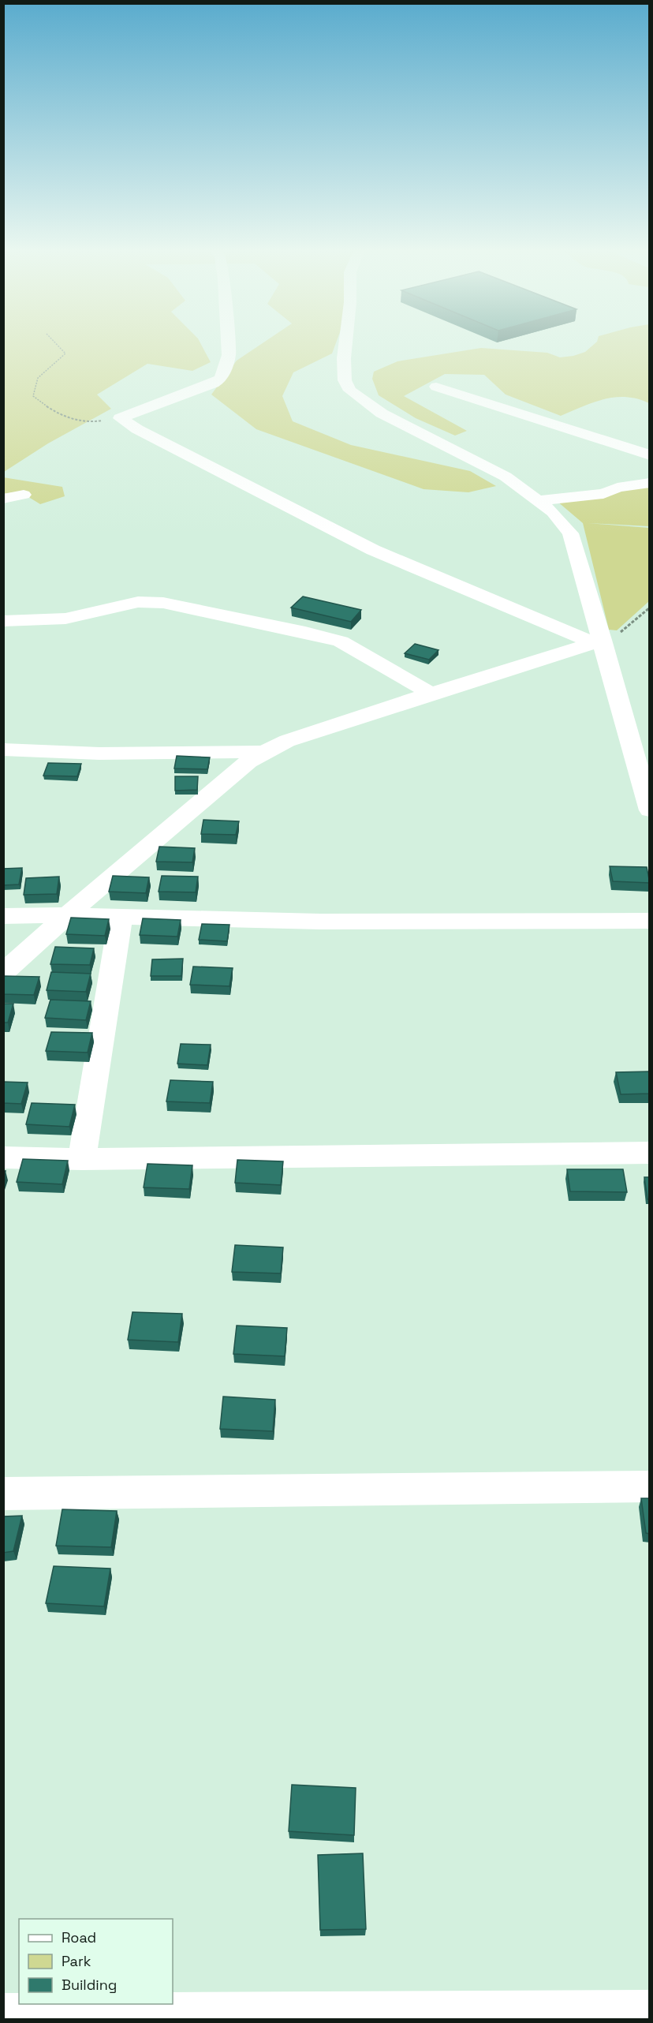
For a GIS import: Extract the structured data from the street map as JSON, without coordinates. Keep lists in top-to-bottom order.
{
  "legend": ["Road", "Park", "Building"]
}
